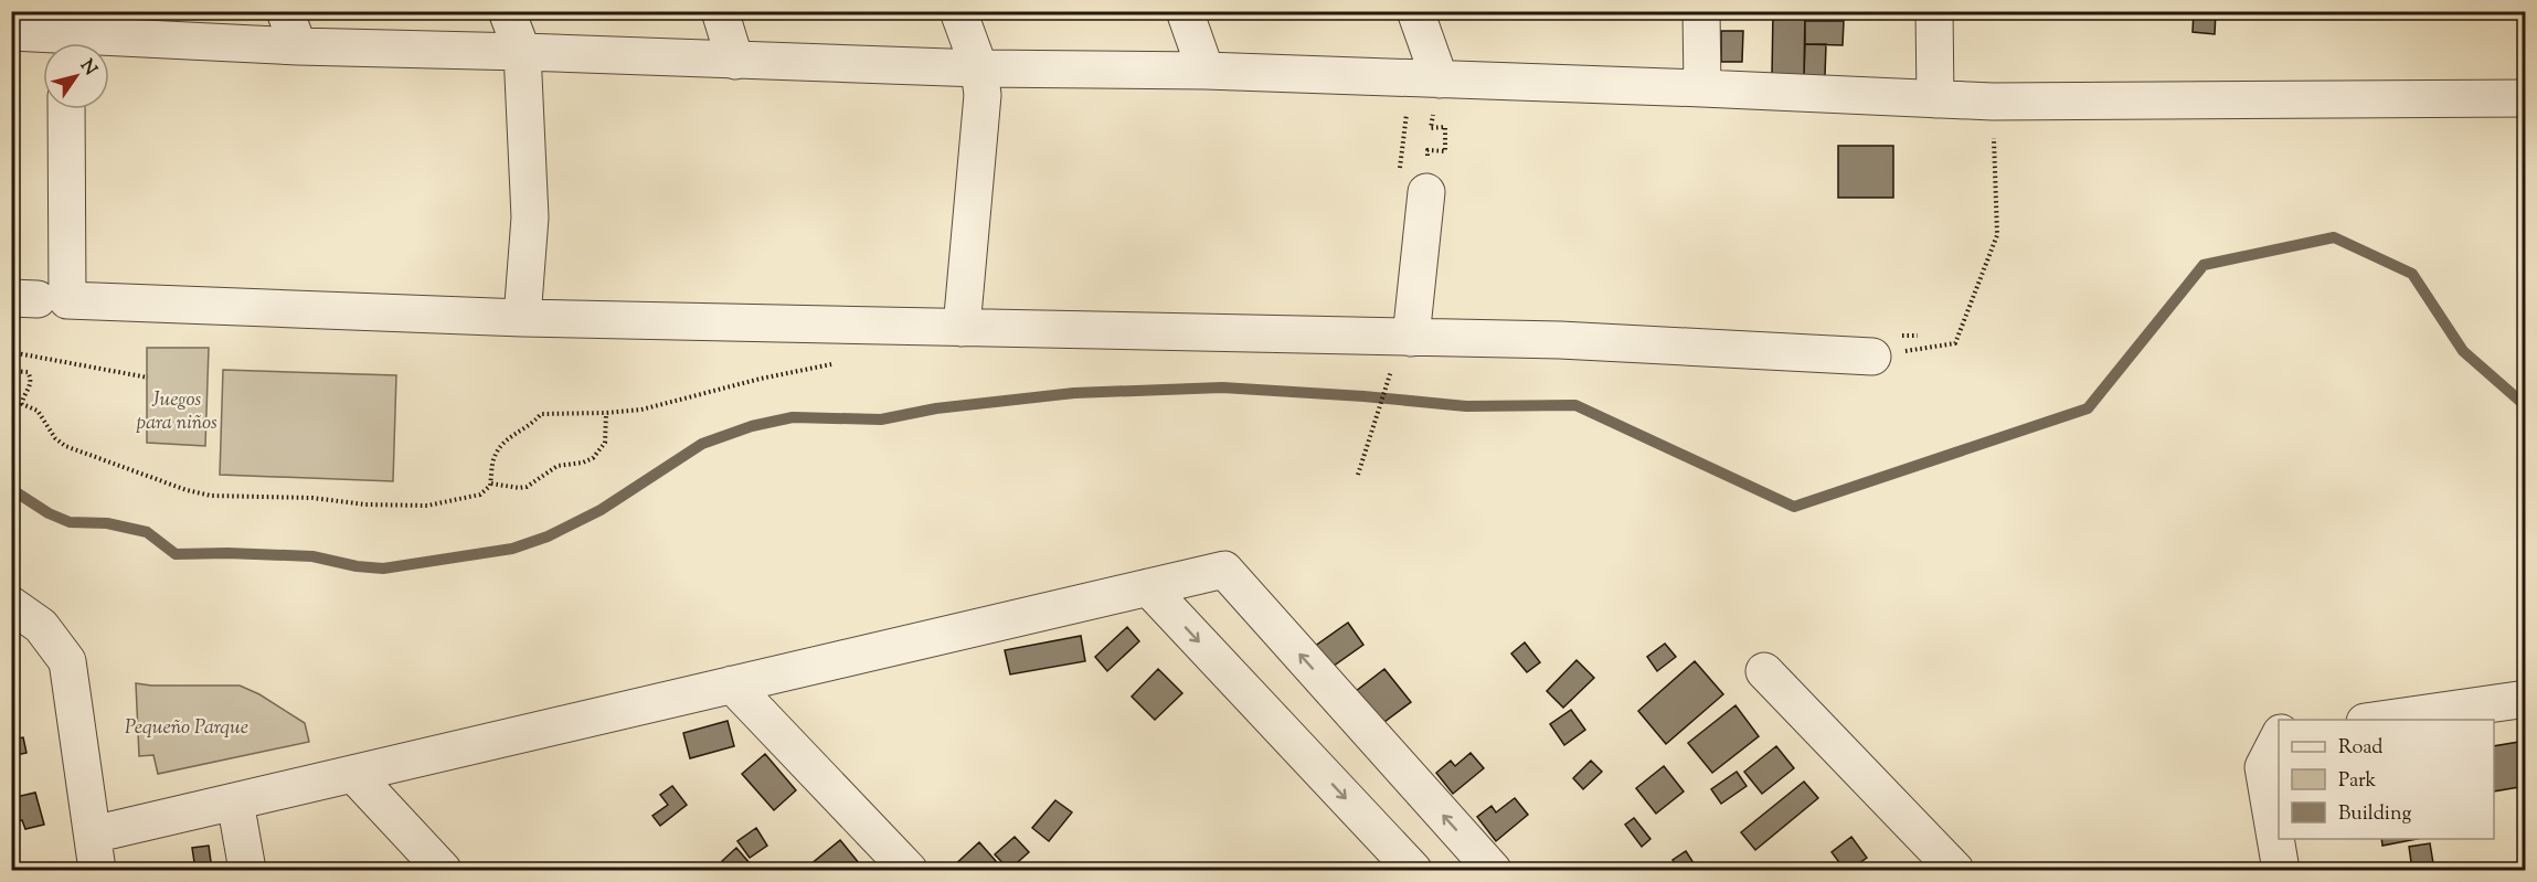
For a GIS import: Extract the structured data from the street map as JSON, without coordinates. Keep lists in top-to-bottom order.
{
  "parks": ["Juegos para niños", "Pequeño Parque"],
  "legend": ["Road", "Park", "Building"],
  "north": "top right"
}
